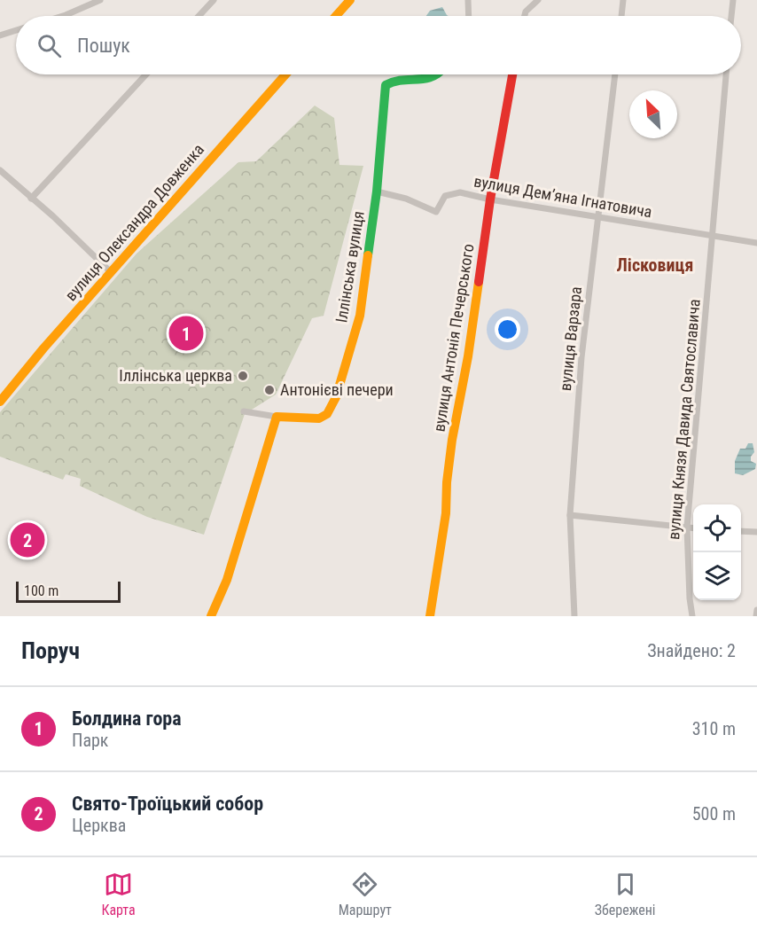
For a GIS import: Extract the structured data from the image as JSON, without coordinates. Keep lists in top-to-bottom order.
{
  "streets": {
    "street": [
      "вулиця Демʼяна Ігнатовича",
      "вулиця Олександра Довженка",
      "Іллінська вулиця",
      "вулиця Антонія Печерського",
      "вулиця Варзара",
      "вулиця Князя Давида Святославича"
    ]
  },
  "crossings": [
    ["вулиця Демʼяна Ігнатовича", "Іллінська вулиця"],
    ["вулиця Демʼяна Ігнатовича", "вулиця Антонія Печерського"],
    ["вулиця Демʼяна Ігнатовича", "вулиця Варзара"],
    ["вулиця Демʼяна Ігнатовича", "вулиця Князя Давида Святославича"]
  ],
  "districts": ["Лісковиця"],
  "places": ["Іллінська церква", "Антонієві печери"],
  "scale_bar": "100 m",
  "north": "top left",
  "page": {
    "search": "Пошук",
    "pins": ["1", "2"],
    "scale": "100 m",
    "heading": ["Поруч", "Знайдено: 2"],
    "list": [
      {
        "mark": "1",
        "name": "Болдина гора",
        "note": "Парк",
        "value": "310 m"
      },
      {
        "mark": "2",
        "name": "Свято-Троїцький собор",
        "note": "Церква",
        "value": "500 m"
      }
    ],
    "nav": ["Карта", "Маршрут", "Збережені"]
  }
}
